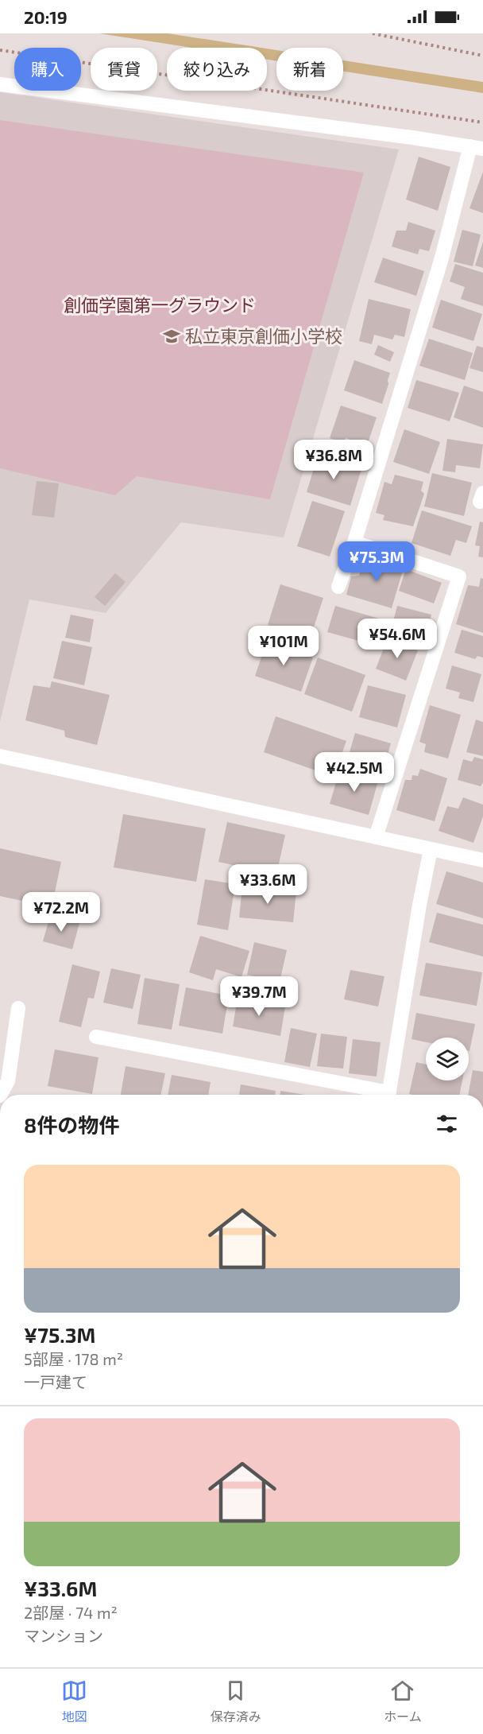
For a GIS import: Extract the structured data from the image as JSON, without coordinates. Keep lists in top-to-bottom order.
{
  "parks": ["創価学園第一グラウンド"],
  "places": {
    "school or university": ["私立東京創価小学校"]
  },
  "page": {
    "status": "20:19",
    "chip": [
      "購入",
      "賃貸",
      "絞り込み",
      "新着"
    ],
    "price": [
      "¥36.8M",
      "¥75.3M",
      "¥54.6M",
      "¥101M",
      "¥42.5M",
      "¥33.6M",
      "¥72.2M",
      "¥39.7M"
    ],
    "heading": "8件の物件",
    "list": [
      {
        "name": "¥75.3M",
        "note": "5部屋 · 178 m² · 一戸建て"
      },
      {
        "name": "¥33.6M",
        "note": "2部屋 · 74 m² · マンション"
      }
    ],
    "tabs": ["地図", "保存済み", "ホーム"]
  }
}
